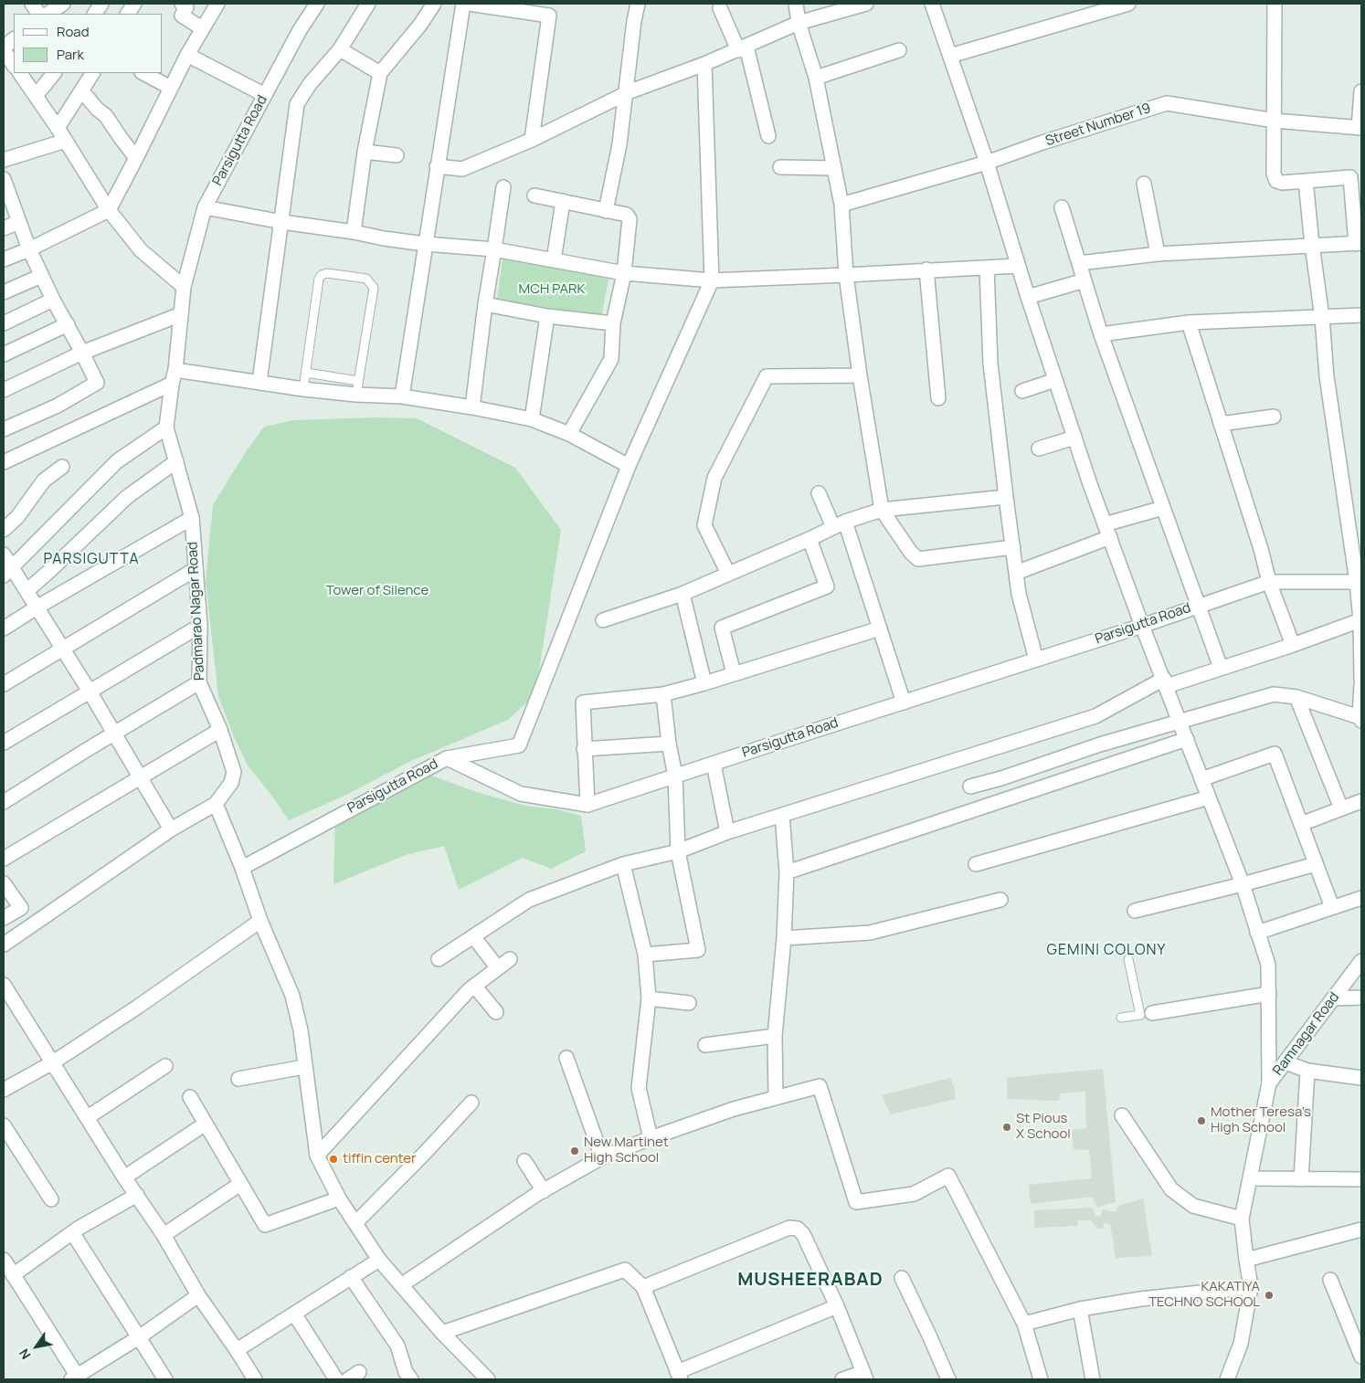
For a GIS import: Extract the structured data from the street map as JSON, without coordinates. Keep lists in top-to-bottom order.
{
  "streets": {
    "street": [
      "Street Number 19",
      "Parsigutta Road",
      "Padmarao Nagar Road",
      "Ramnagar Road"
    ]
  },
  "crossings": [
    ["Parsigutta Road", "Padmarao Nagar Road"]
  ],
  "districts": ["PARSIGUTTA", "GEMINI COLONY", "MUSHEERABAD"],
  "parks": ["MCH PARK", "Tower of Silence"],
  "places": [
    "Mother Teresa's High School",
    "St Pious X School",
    "New Martinet High School",
    "tiffin center",
    "KAKATIYA TECHNO SCHOOL"
  ],
  "legend": ["Road", "Park"],
  "north": "bottom left"
}
